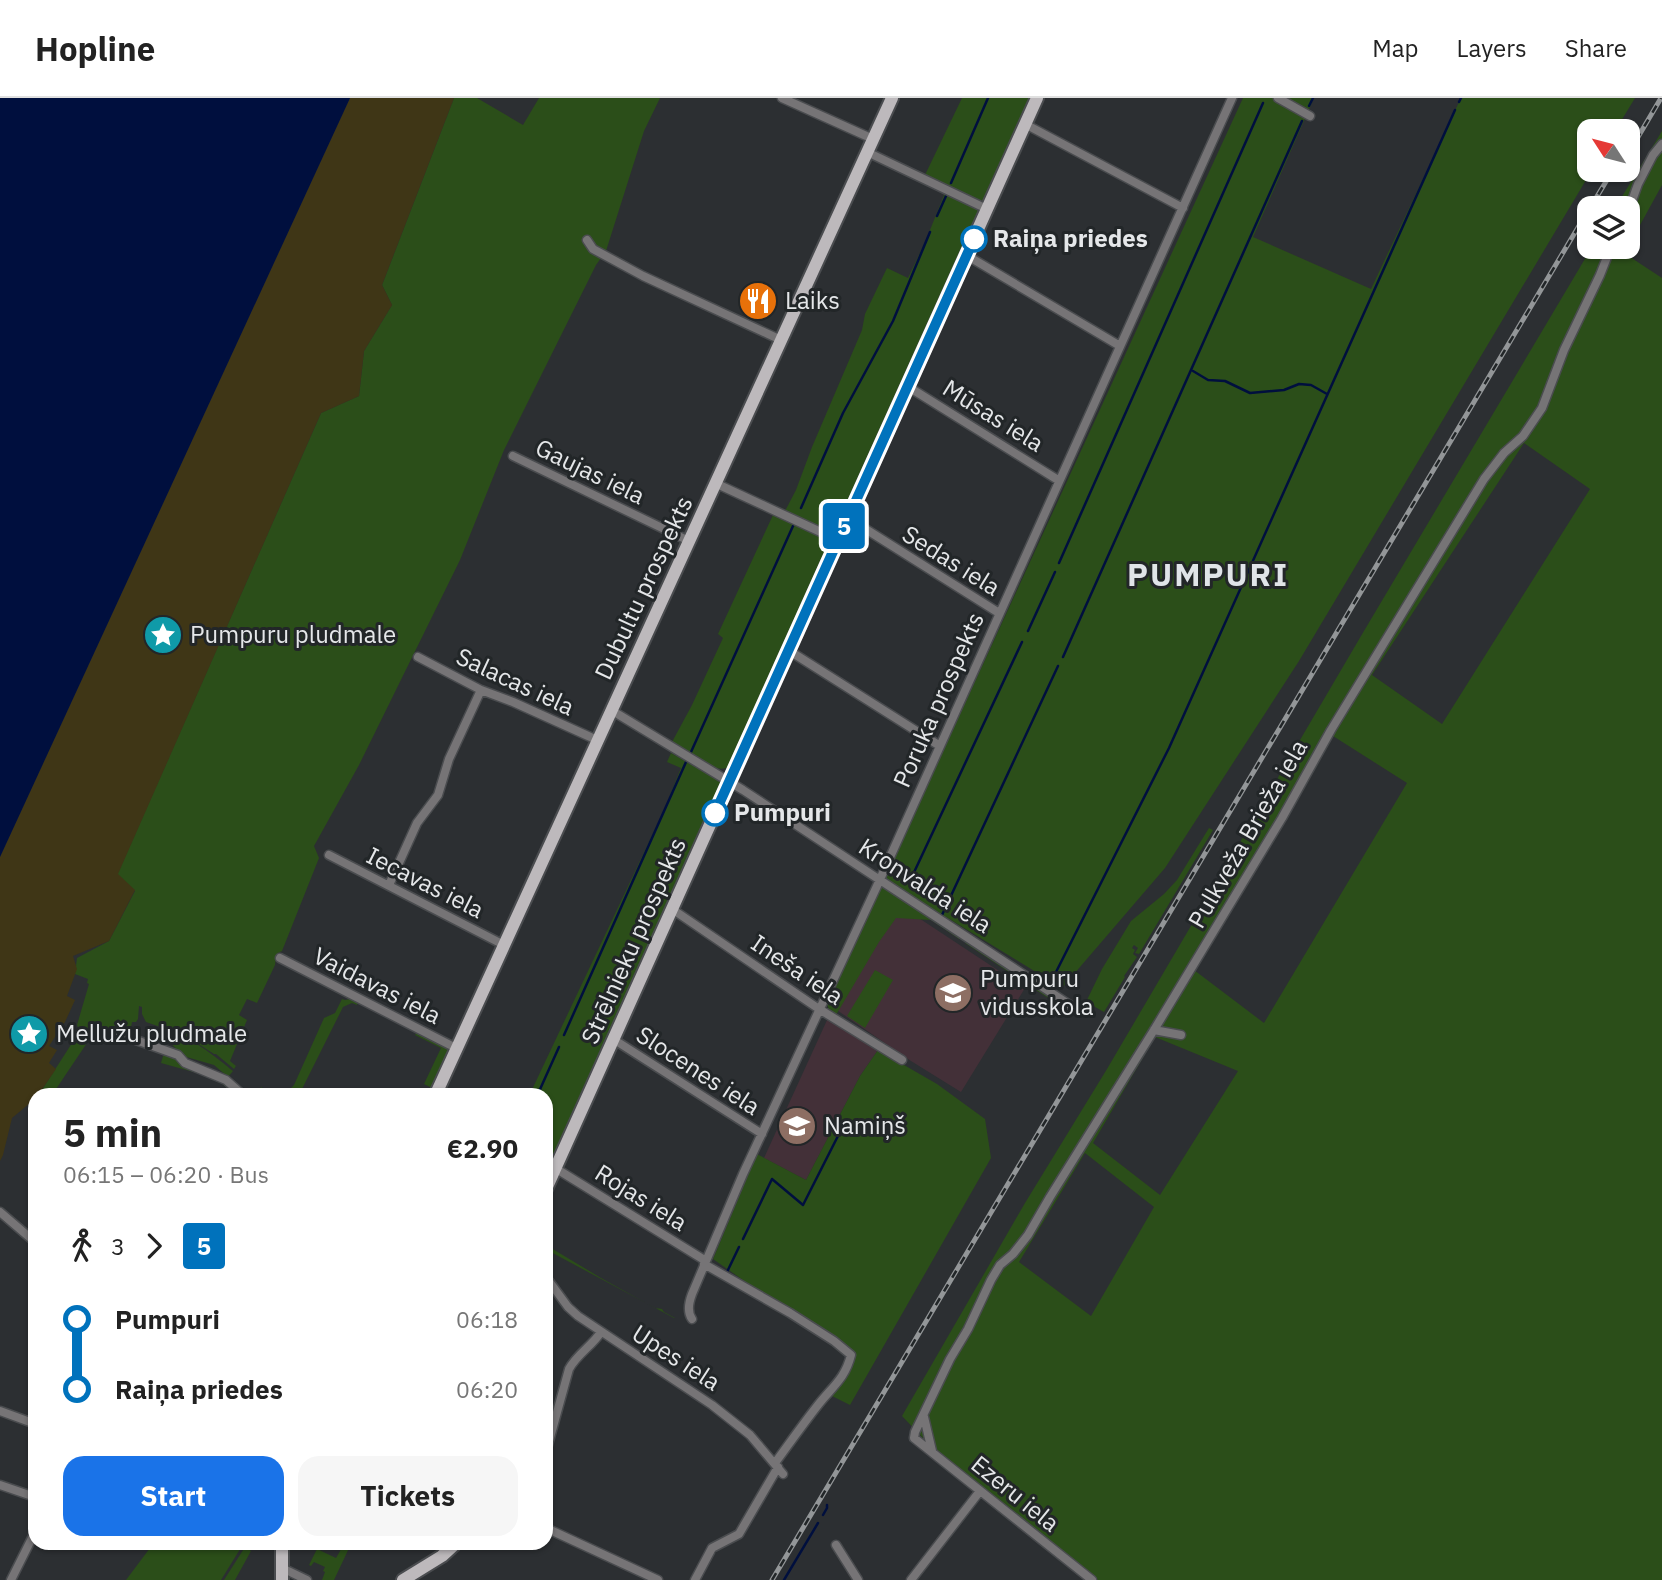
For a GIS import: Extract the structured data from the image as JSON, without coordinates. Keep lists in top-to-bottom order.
{
  "streets": {
    "main road": ["Dubultu prospekts", "Strēlnieku prospekts"],
    "street": [
      "Mūsas iela",
      "Gaujas iela",
      "Sedas iela",
      "Salacas iela",
      "Poruka prospekts",
      "Pulkveža Brieža iela",
      "Iecavas iela",
      "Kronvalda iela",
      "Ineša iela",
      "Vaidavas iela",
      "Slocenes iela",
      "Rojas iela",
      "Upes iela",
      "Ezeru iela"
    ]
  },
  "crossings": [
    ["Mūsas iela", "Poruka prospekts"],
    ["Mūsas iela", "Strēlnieku prospekts"],
    ["Gaujas iela", "Dubultu prospekts"],
    ["Sedas iela", "Poruka prospekts"],
    ["Sedas iela", "Strēlnieku prospekts"],
    ["Dubultu prospekts", "Salacas iela"],
    ["Dubultu prospekts", "Iecavas iela"],
    ["Dubultu prospekts", "Kronvalda iela"],
    ["Dubultu prospekts", "Vaidavas iela"],
    ["Poruka prospekts", "Kronvalda iela"],
    ["Poruka prospekts", "Ineša iela"],
    ["Poruka prospekts", "Slocenes iela"],
    ["Poruka prospekts", "Rojas iela"],
    ["Pulkveža Brieža iela", "Ezeru iela"],
    ["Kronvalda iela", "Strēlnieku prospekts"],
    ["Strēlnieku prospekts", "Ineša iela"],
    ["Strēlnieku prospekts", "Slocenes iela"],
    ["Strēlnieku prospekts", "Rojas iela"],
    ["Rojas iela", "Upes iela"]
  ],
  "districts": ["PUMPURI"],
  "places": {
    "other": ["Raiņa priedes", "Pumpuri"],
    "restaurant": ["Laiks"],
    "place": ["Pumpuru pludmale", "Mellužu pludmale"],
    "school or university": ["Pumpuru vidusskola", "Namiņš"]
  },
  "lines": ["bus line 5"],
  "north": "top left",
  "page": {
    "header": "Hopline",
    "nav": ["Map", "Layers", "Share"],
    "on_map": "5",
    "heading": ["5 min", "06:15 – 06:20 · Bus", "€2.90"],
    "legs": ["3", "5"],
    "list": [
      {
        "name": "Pumpuri",
        "value": "06:18"
      },
      {
        "name": "Raiņa priedes",
        "value": "06:20"
      }
    ],
    "buttons": ["Start", "Tickets"]
  }
}
